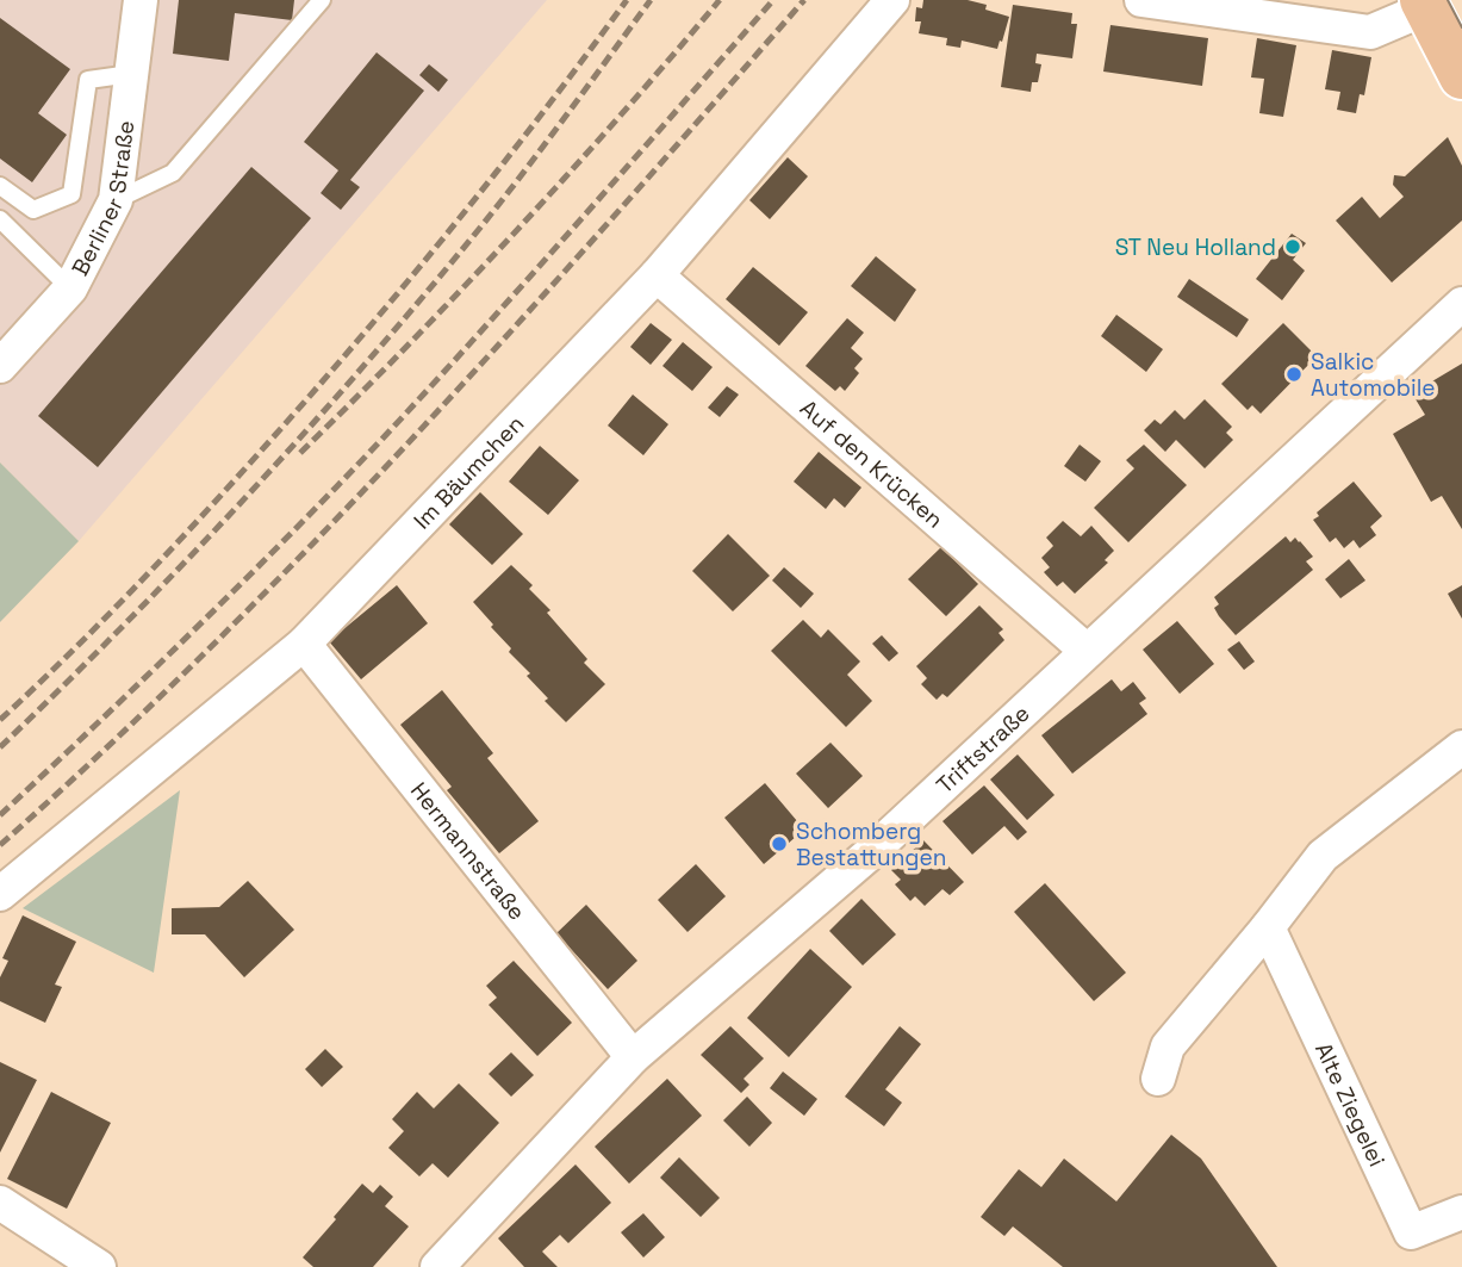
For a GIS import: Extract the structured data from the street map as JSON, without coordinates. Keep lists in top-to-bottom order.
{
  "streets": {
    "street": [
      "Berliner Straße",
      "Auf den Krücken",
      "Im Bäumchen",
      "Triftstraße",
      "Hermannstraße",
      "Alte Ziegelei"
    ]
  },
  "crossings": [
    ["Auf den Krücken", "Im Bäumchen"],
    ["Auf den Krücken", "Triftstraße"],
    ["Im Bäumchen", "Hermannstraße"],
    ["Triftstraße", "Hermannstraße"]
  ],
  "places": ["ST Neu Holland", "Salkic Automobile", "Schomberg Bestattungen"]
}
